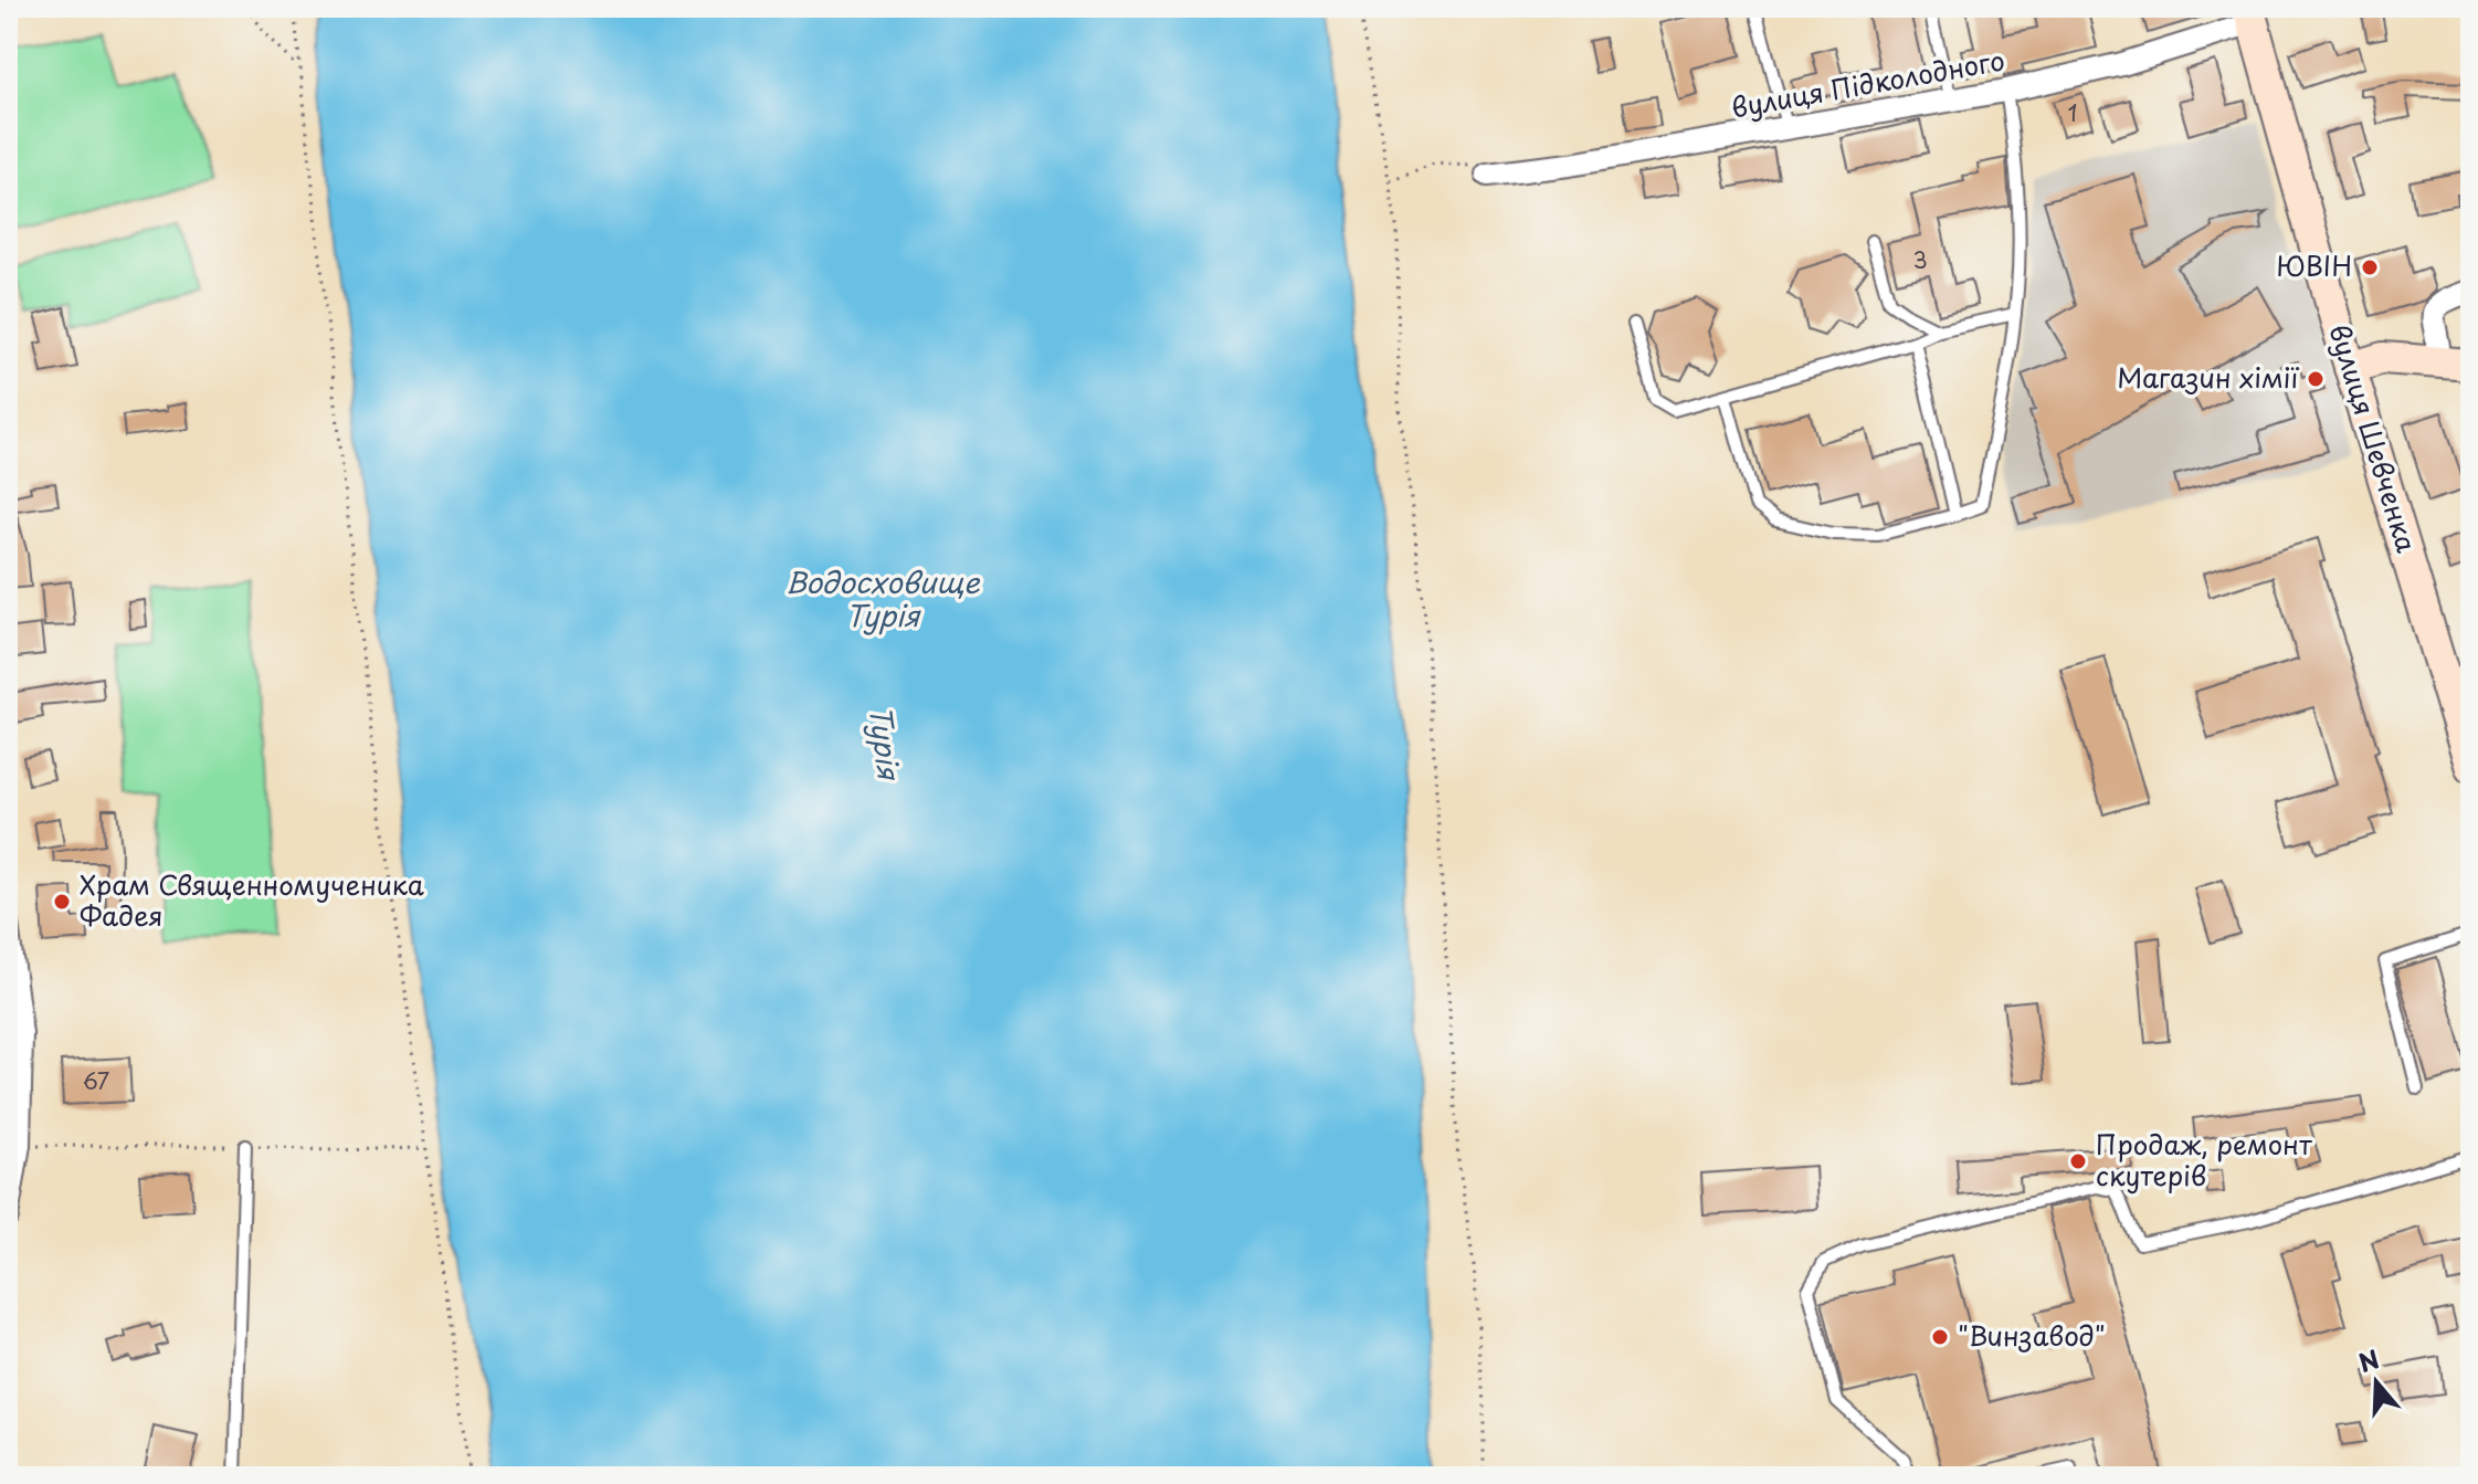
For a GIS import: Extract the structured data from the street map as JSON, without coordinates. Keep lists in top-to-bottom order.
{
  "streets": {
    "street": ["вулиця Підколодного", "вулиця Шевченка"]
  },
  "crossings": [
    ["вулиця Підколодного", "вулиця Шевченка"]
  ],
  "water": ["Водосховище Турія", "Турія"],
  "places": [
    "ЮВІН",
    "Магазин хімії",
    "Храм Священномученика Фадея",
    "Продаж, ремонт скутерів",
    "\"Винзавод\""
  ],
  "house_numbers": ["1", "3", "67"],
  "north": "top"
}
